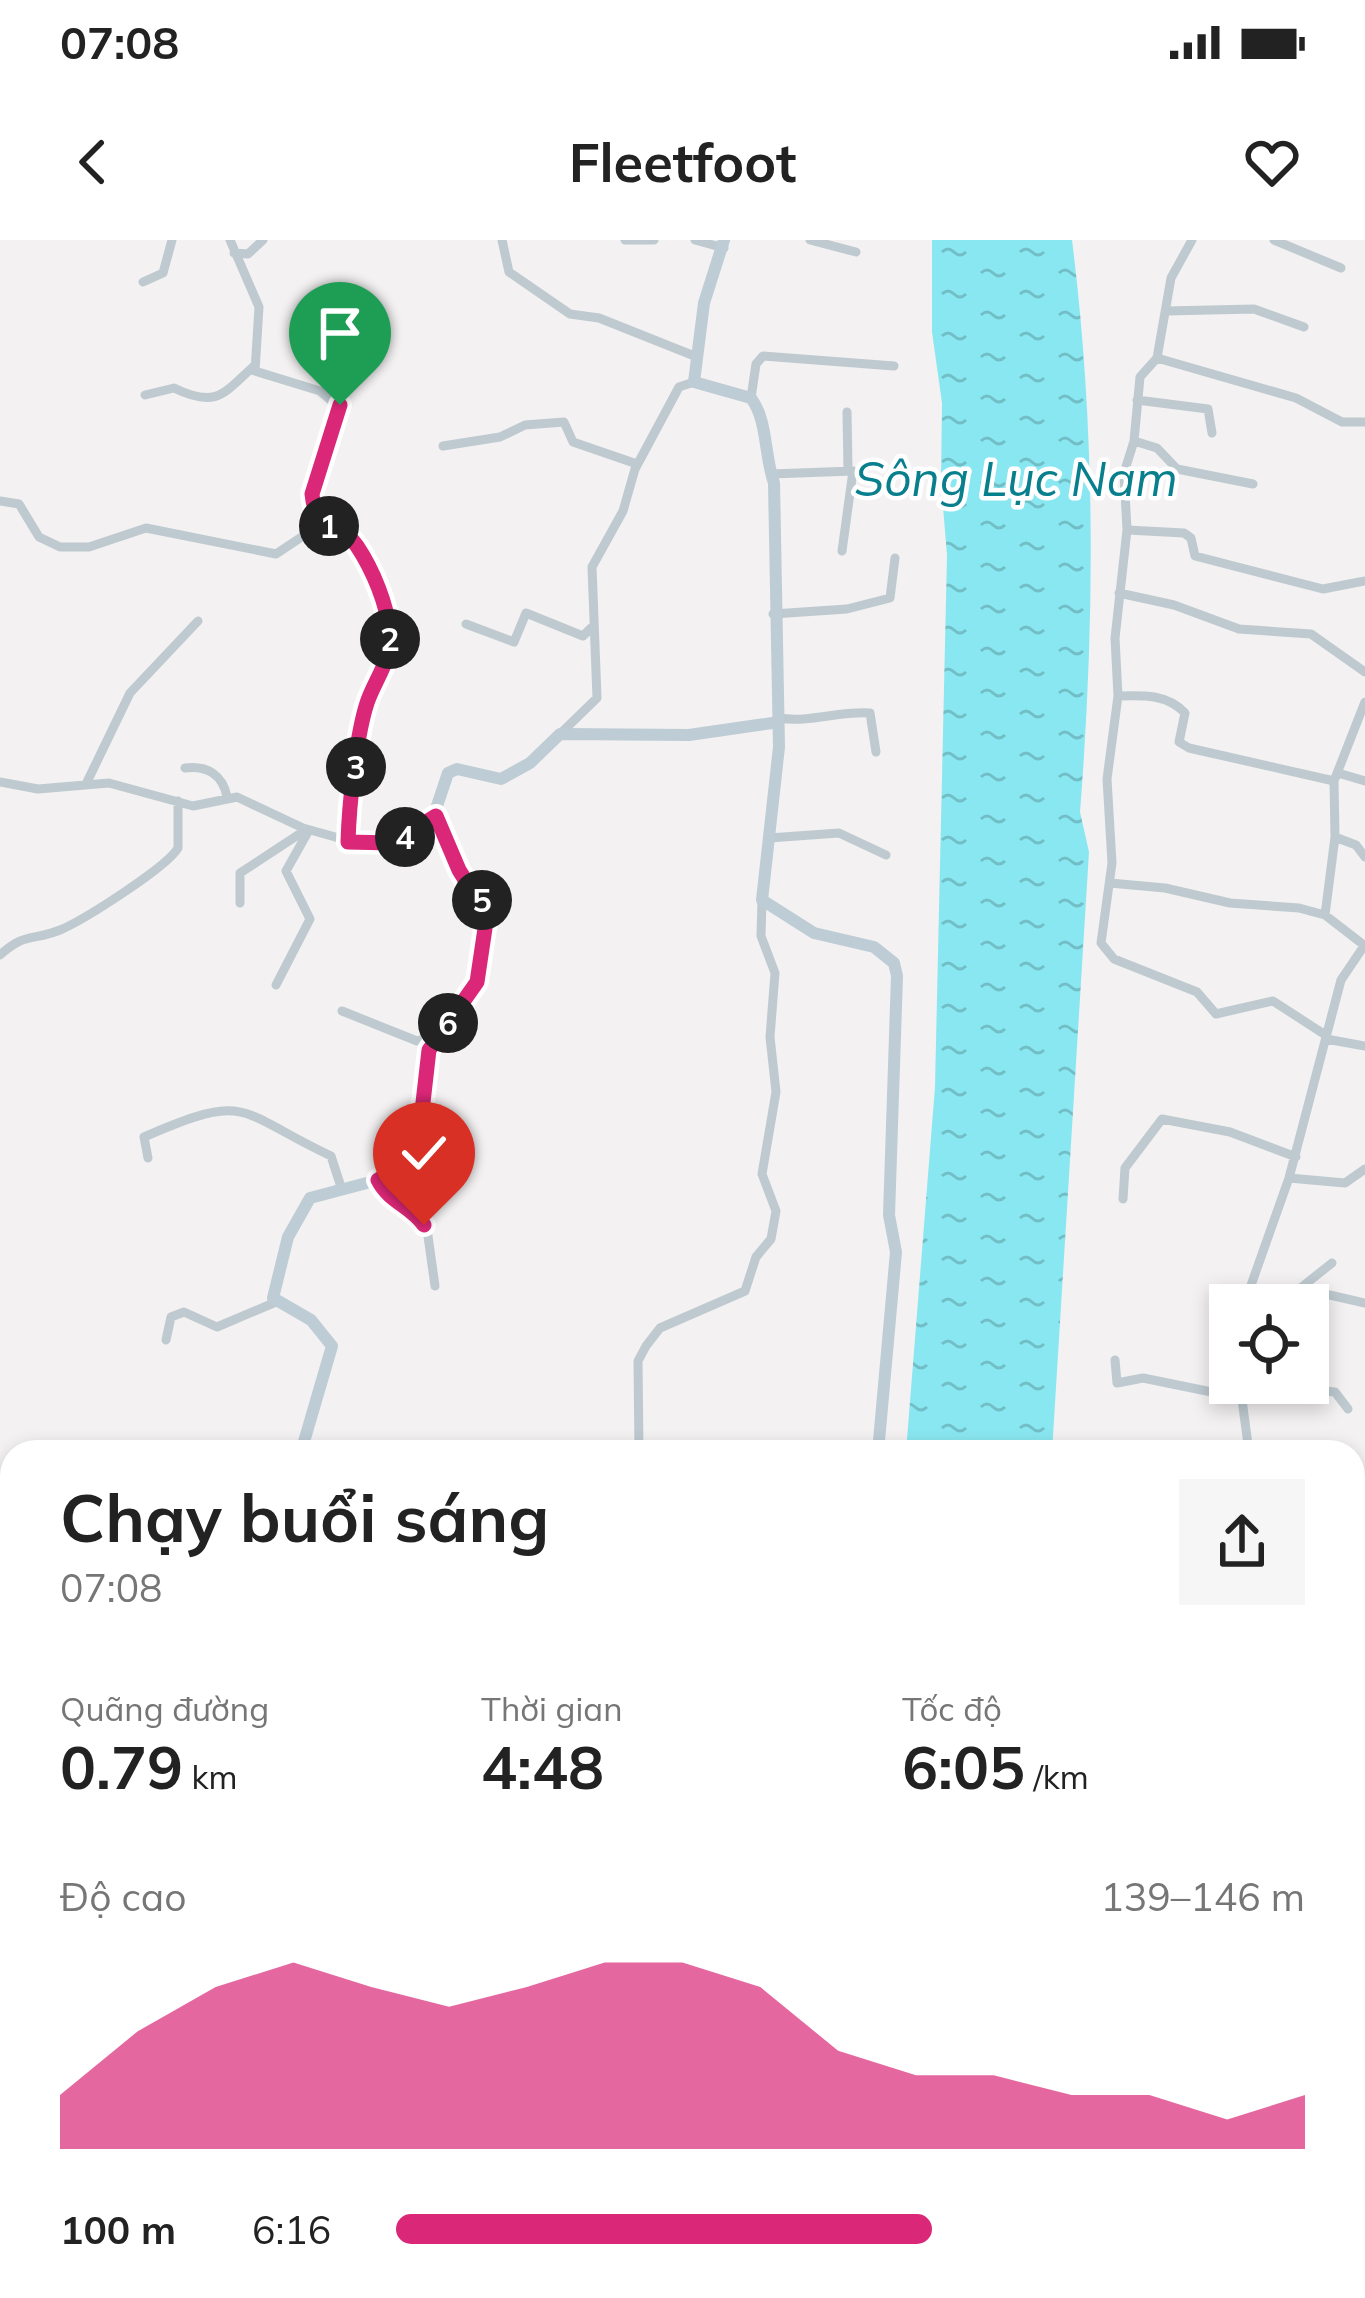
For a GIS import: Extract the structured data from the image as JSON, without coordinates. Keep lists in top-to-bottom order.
{
  "water": ["Sông Lục Nam"],
  "page": {
    "status": "07:08",
    "header": "Fleetfoot",
    "pins": [
      "1",
      "2",
      "3",
      "4",
      "5",
      "6"
    ],
    "heading": ["Chạy buổi sáng", "07:08"],
    "stats": [
      ["Quãng đường", "0.79 km"],
      ["Thời gian", "4:48"],
      ["Tốc độ", "6:05 /km"]
    ],
    "chart": ["Độ cao", "139–146 m"],
    "list": [
      {
        "name": "100 m",
        "note": "6:16"
      }
    ]
  }
}
